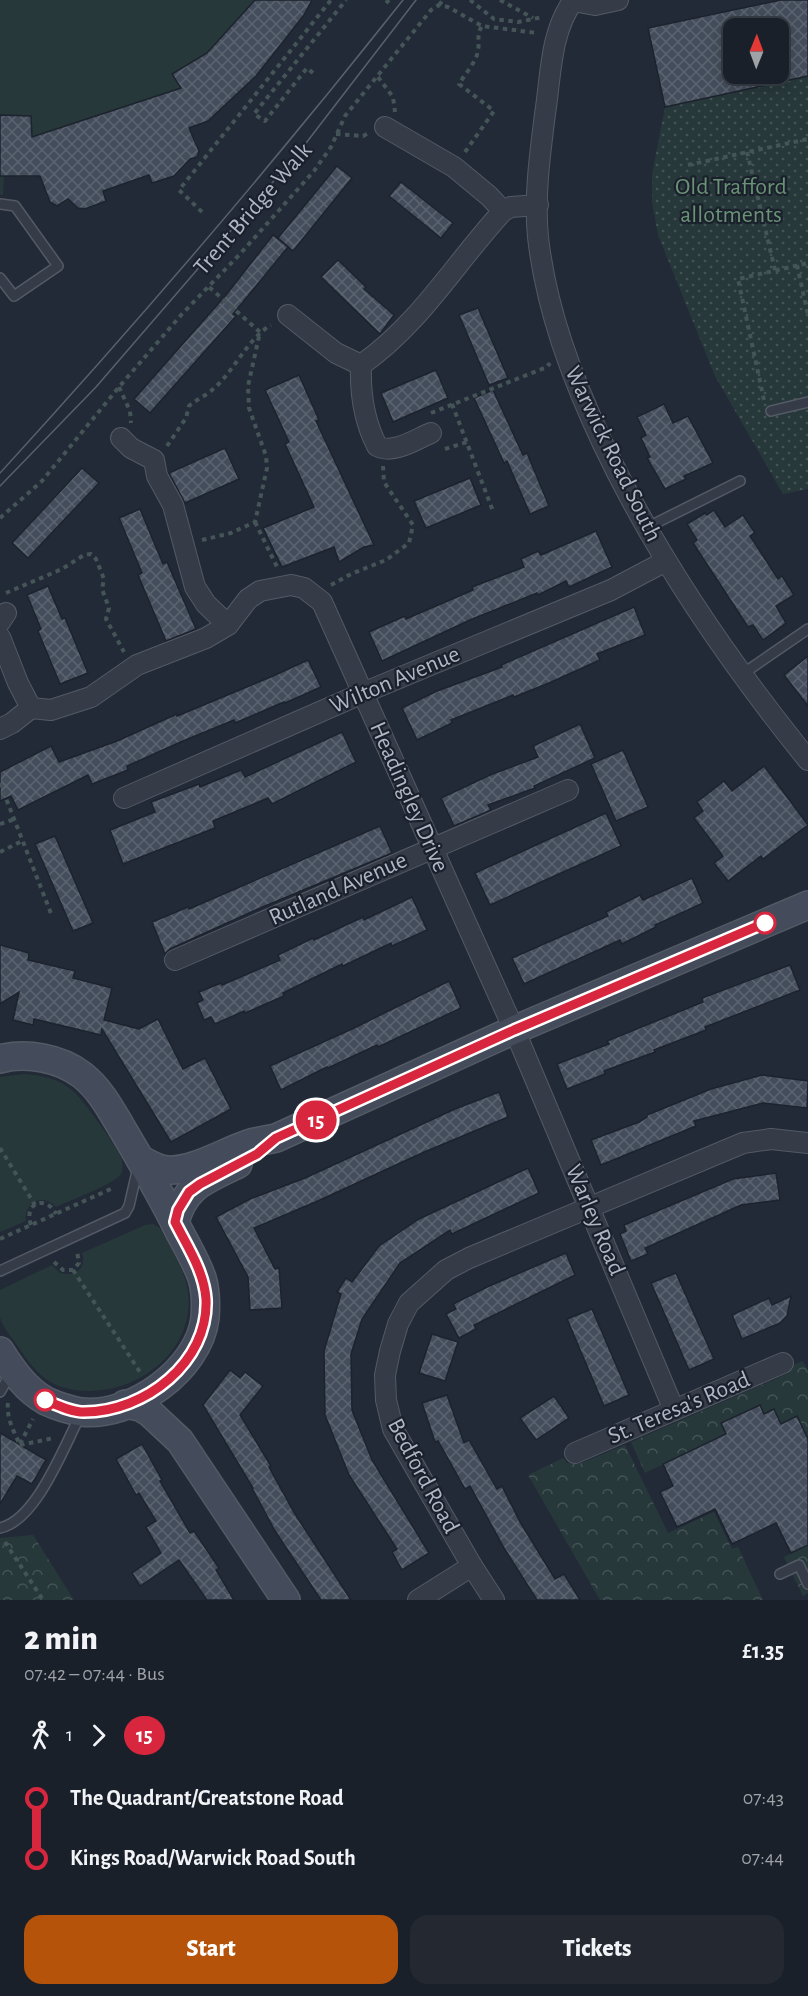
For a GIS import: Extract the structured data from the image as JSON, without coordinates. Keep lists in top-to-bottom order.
{
  "streets": {
    "street": [
      "Warwick Road South",
      "Wilton Avenue",
      "Headingley Drive",
      "Rutland Avenue",
      "Warley Road",
      "St. Teresa's Road",
      "Bedford Road"
    ],
    "path": ["Trent Bridge Walk"]
  },
  "crossings": [
    ["Warwick Road South", "Wilton Avenue"],
    ["Wilton Avenue", "Headingley Drive"],
    ["Headingley Drive", "Rutland Avenue"],
    ["Headingley Drive", "Warley Road"],
    ["Warley Road", "St. Teresa's Road"],
    ["Warley Road", "Bedford Road"]
  ],
  "parks": ["Old Trafford allotments"],
  "lines": ["bus line 15"],
  "north": "top",
  "page": {
    "on_map": "15",
    "heading": ["2 min", "07:42 – 07:44 · Bus", "£1.35"],
    "legs": ["1", "15"],
    "list": [
      {
        "name": "The Quadrant/Greatstone Road",
        "value": "07:43"
      },
      {
        "name": "Kings Road/Warwick Road South",
        "value": "07:44"
      }
    ],
    "buttons": ["Start", "Tickets"]
  }
}
